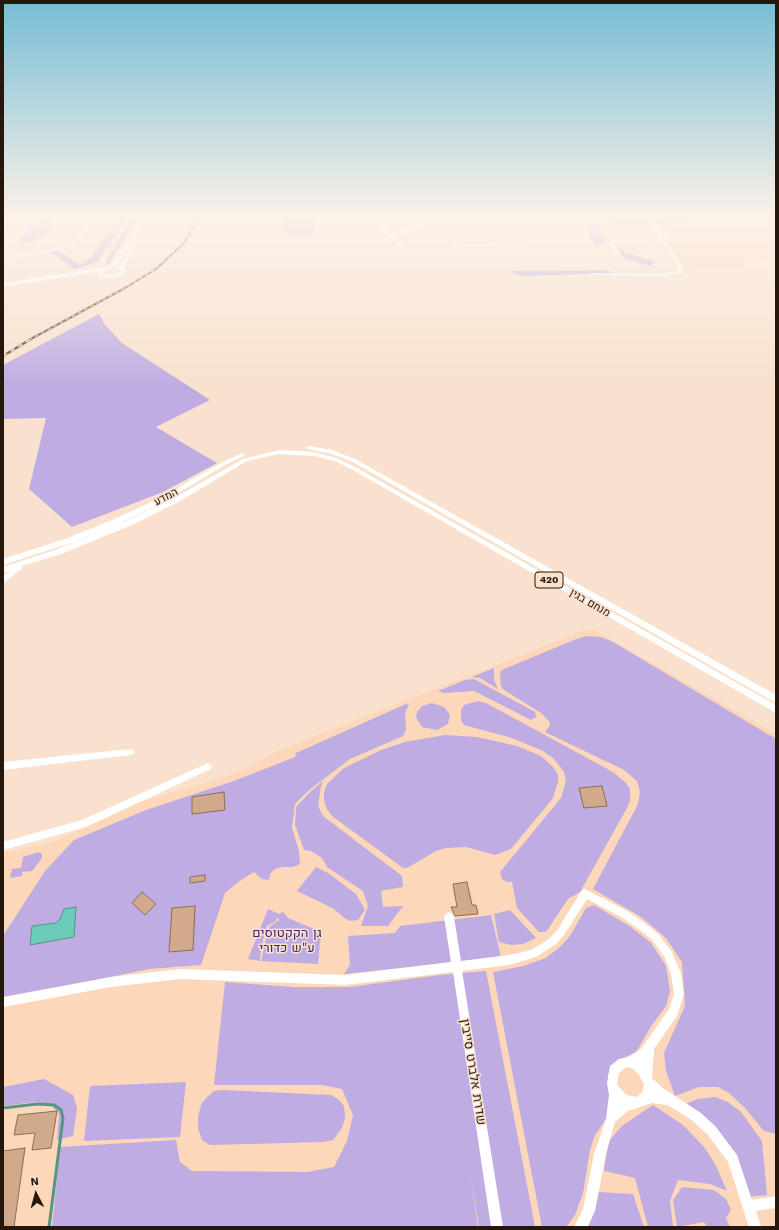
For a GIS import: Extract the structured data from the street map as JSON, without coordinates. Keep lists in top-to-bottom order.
{
  "streets": {
    "main road": ["המדע", "420", "מנחם בגין"],
    "street": ["שדרת אלברט סייבין"]
  },
  "crossings": [
    ["המדע", "מנחם בגין"]
  ],
  "parks": ["גן הקקטוסים ע\"ש כדורי"],
  "north": "top"
}
